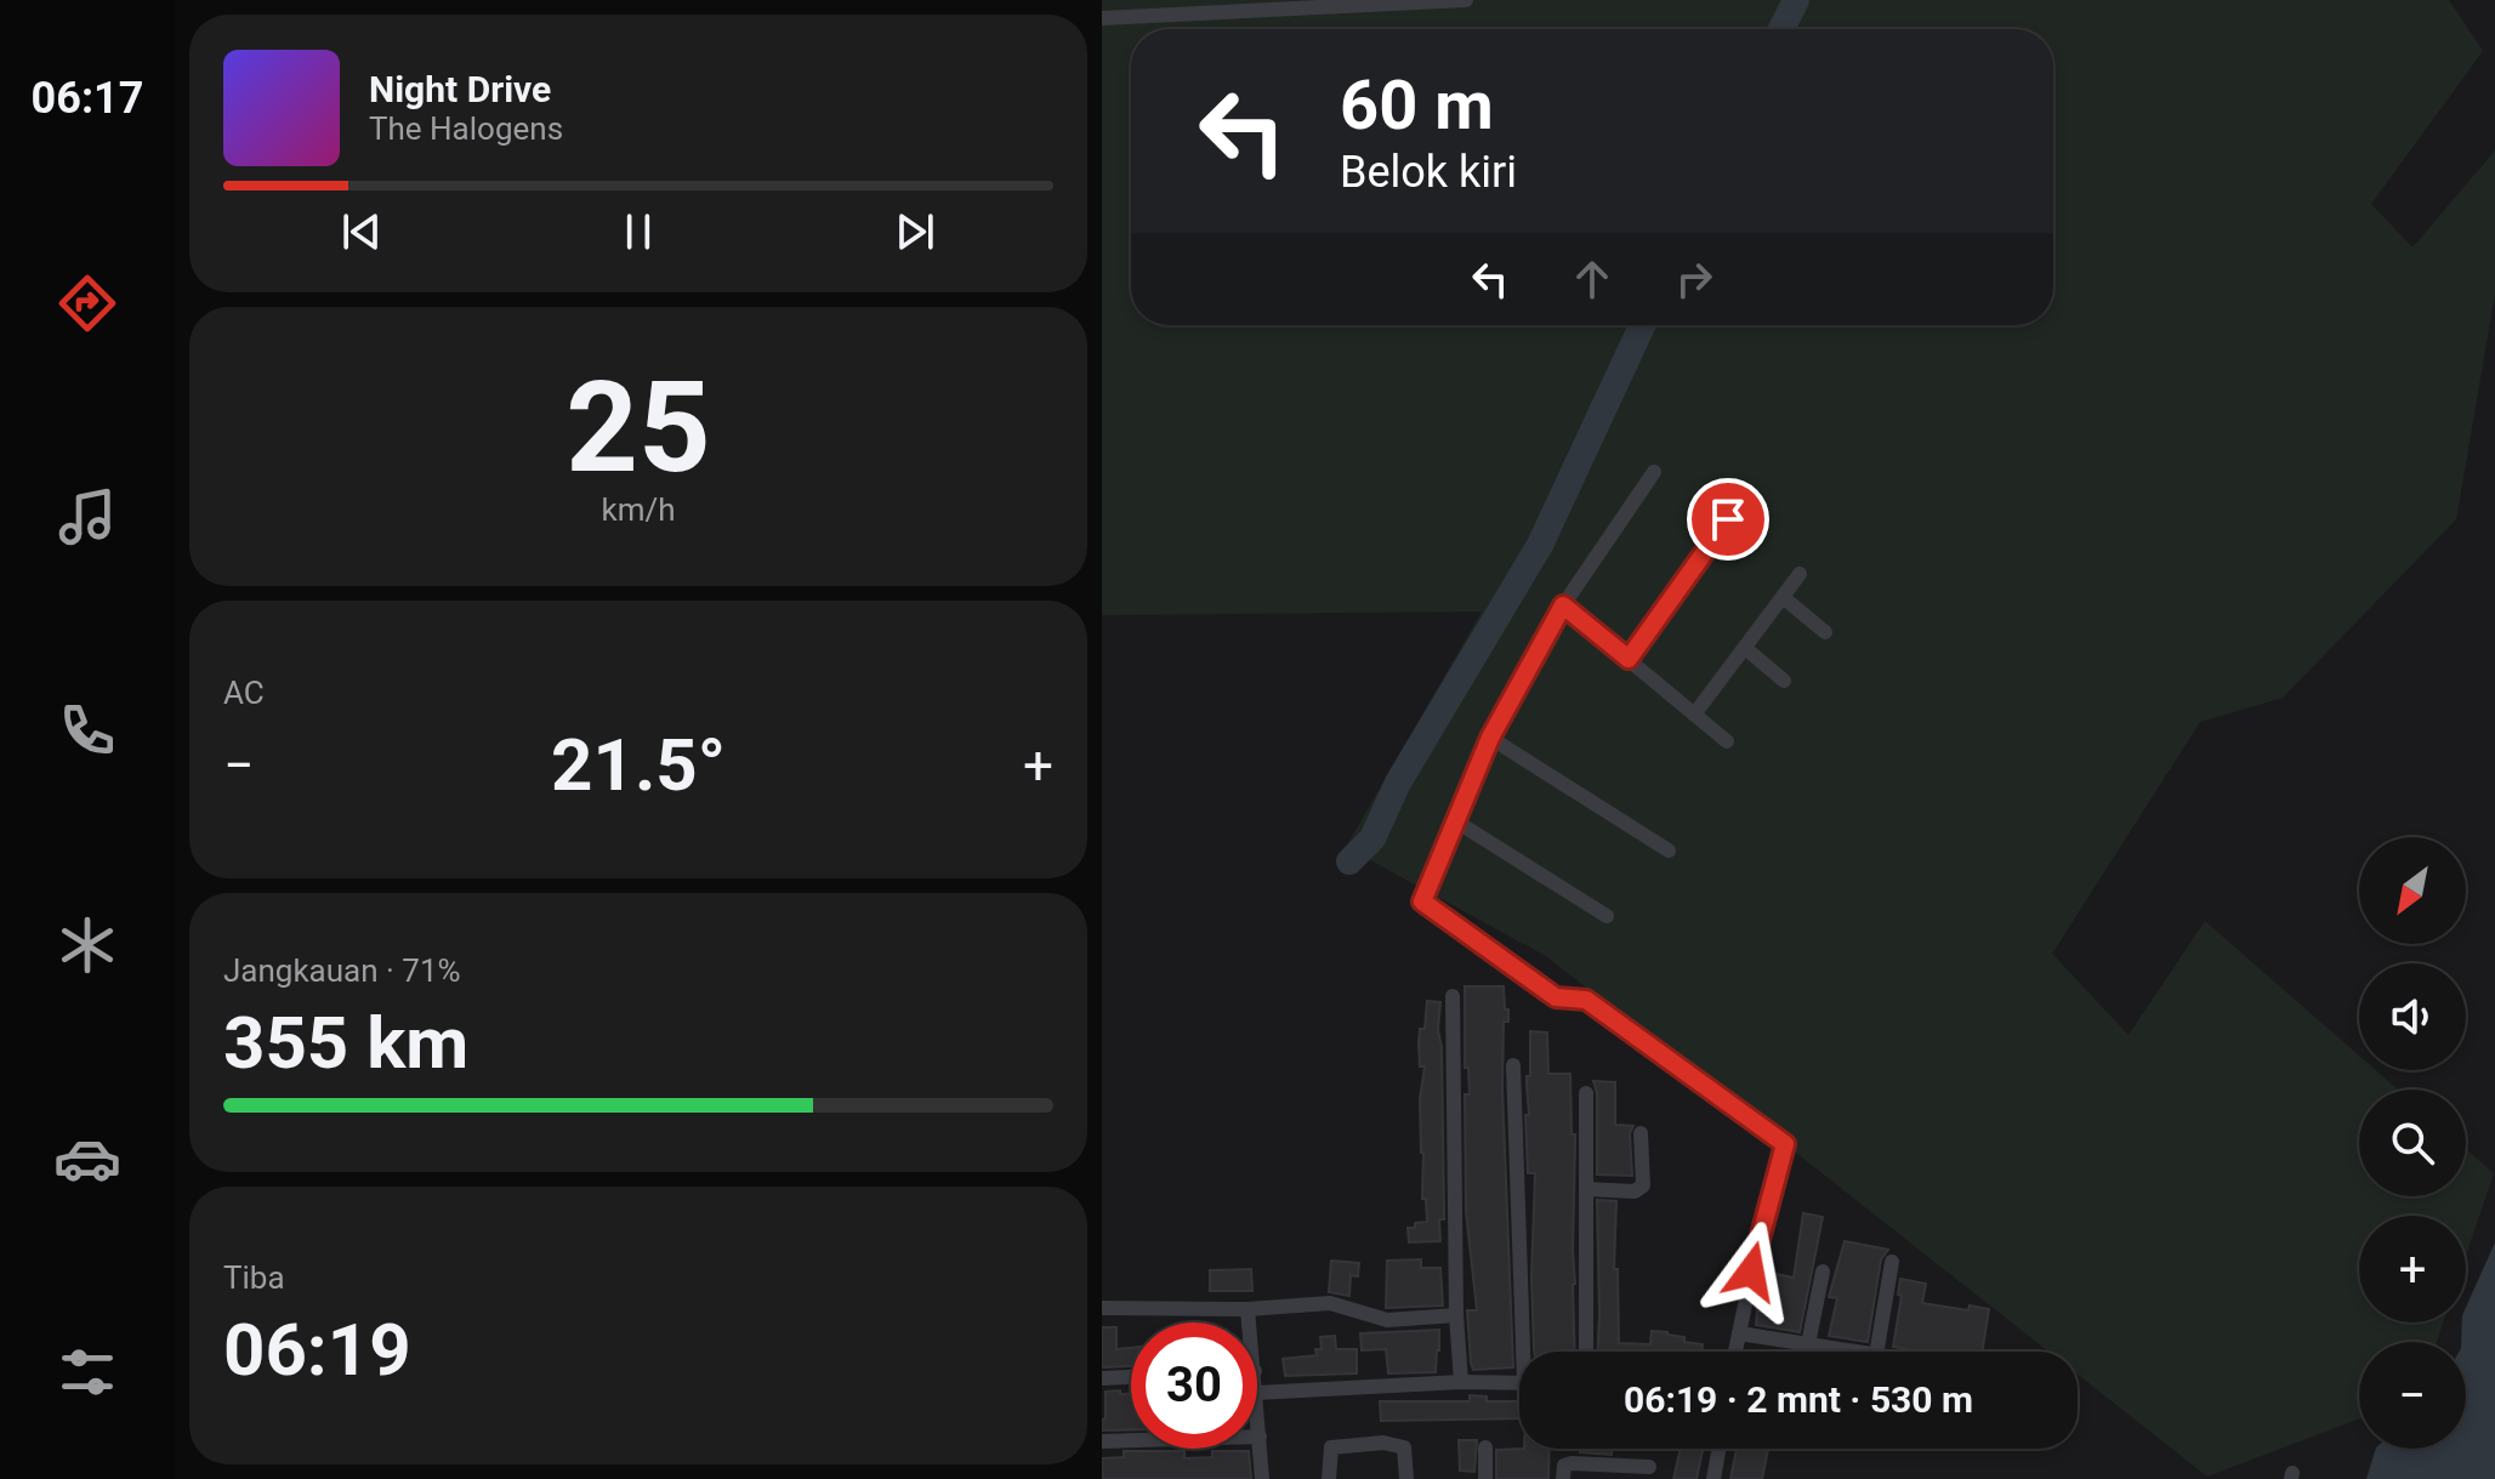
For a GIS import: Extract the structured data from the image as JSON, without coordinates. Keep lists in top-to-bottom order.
{
  "north": "bottom left",
  "page": {
    "tabs": "06:17",
    "turn": ["60 m", "Belok kiri"],
    "song": ["Night Drive", "The Halogens"],
    "tile": [
      ["25", "km/h"],
      "AC",
      ["Jangkauan · 71%", "355 km"],
      ["Tiba", "06:19"]
    ],
    "heat": ["−", "21.5°", "+"],
    "map_buttons": ["+", "−"],
    "limit": "30",
    "trip": "06:19 · 2 mnt · 530 m"
  }
}
